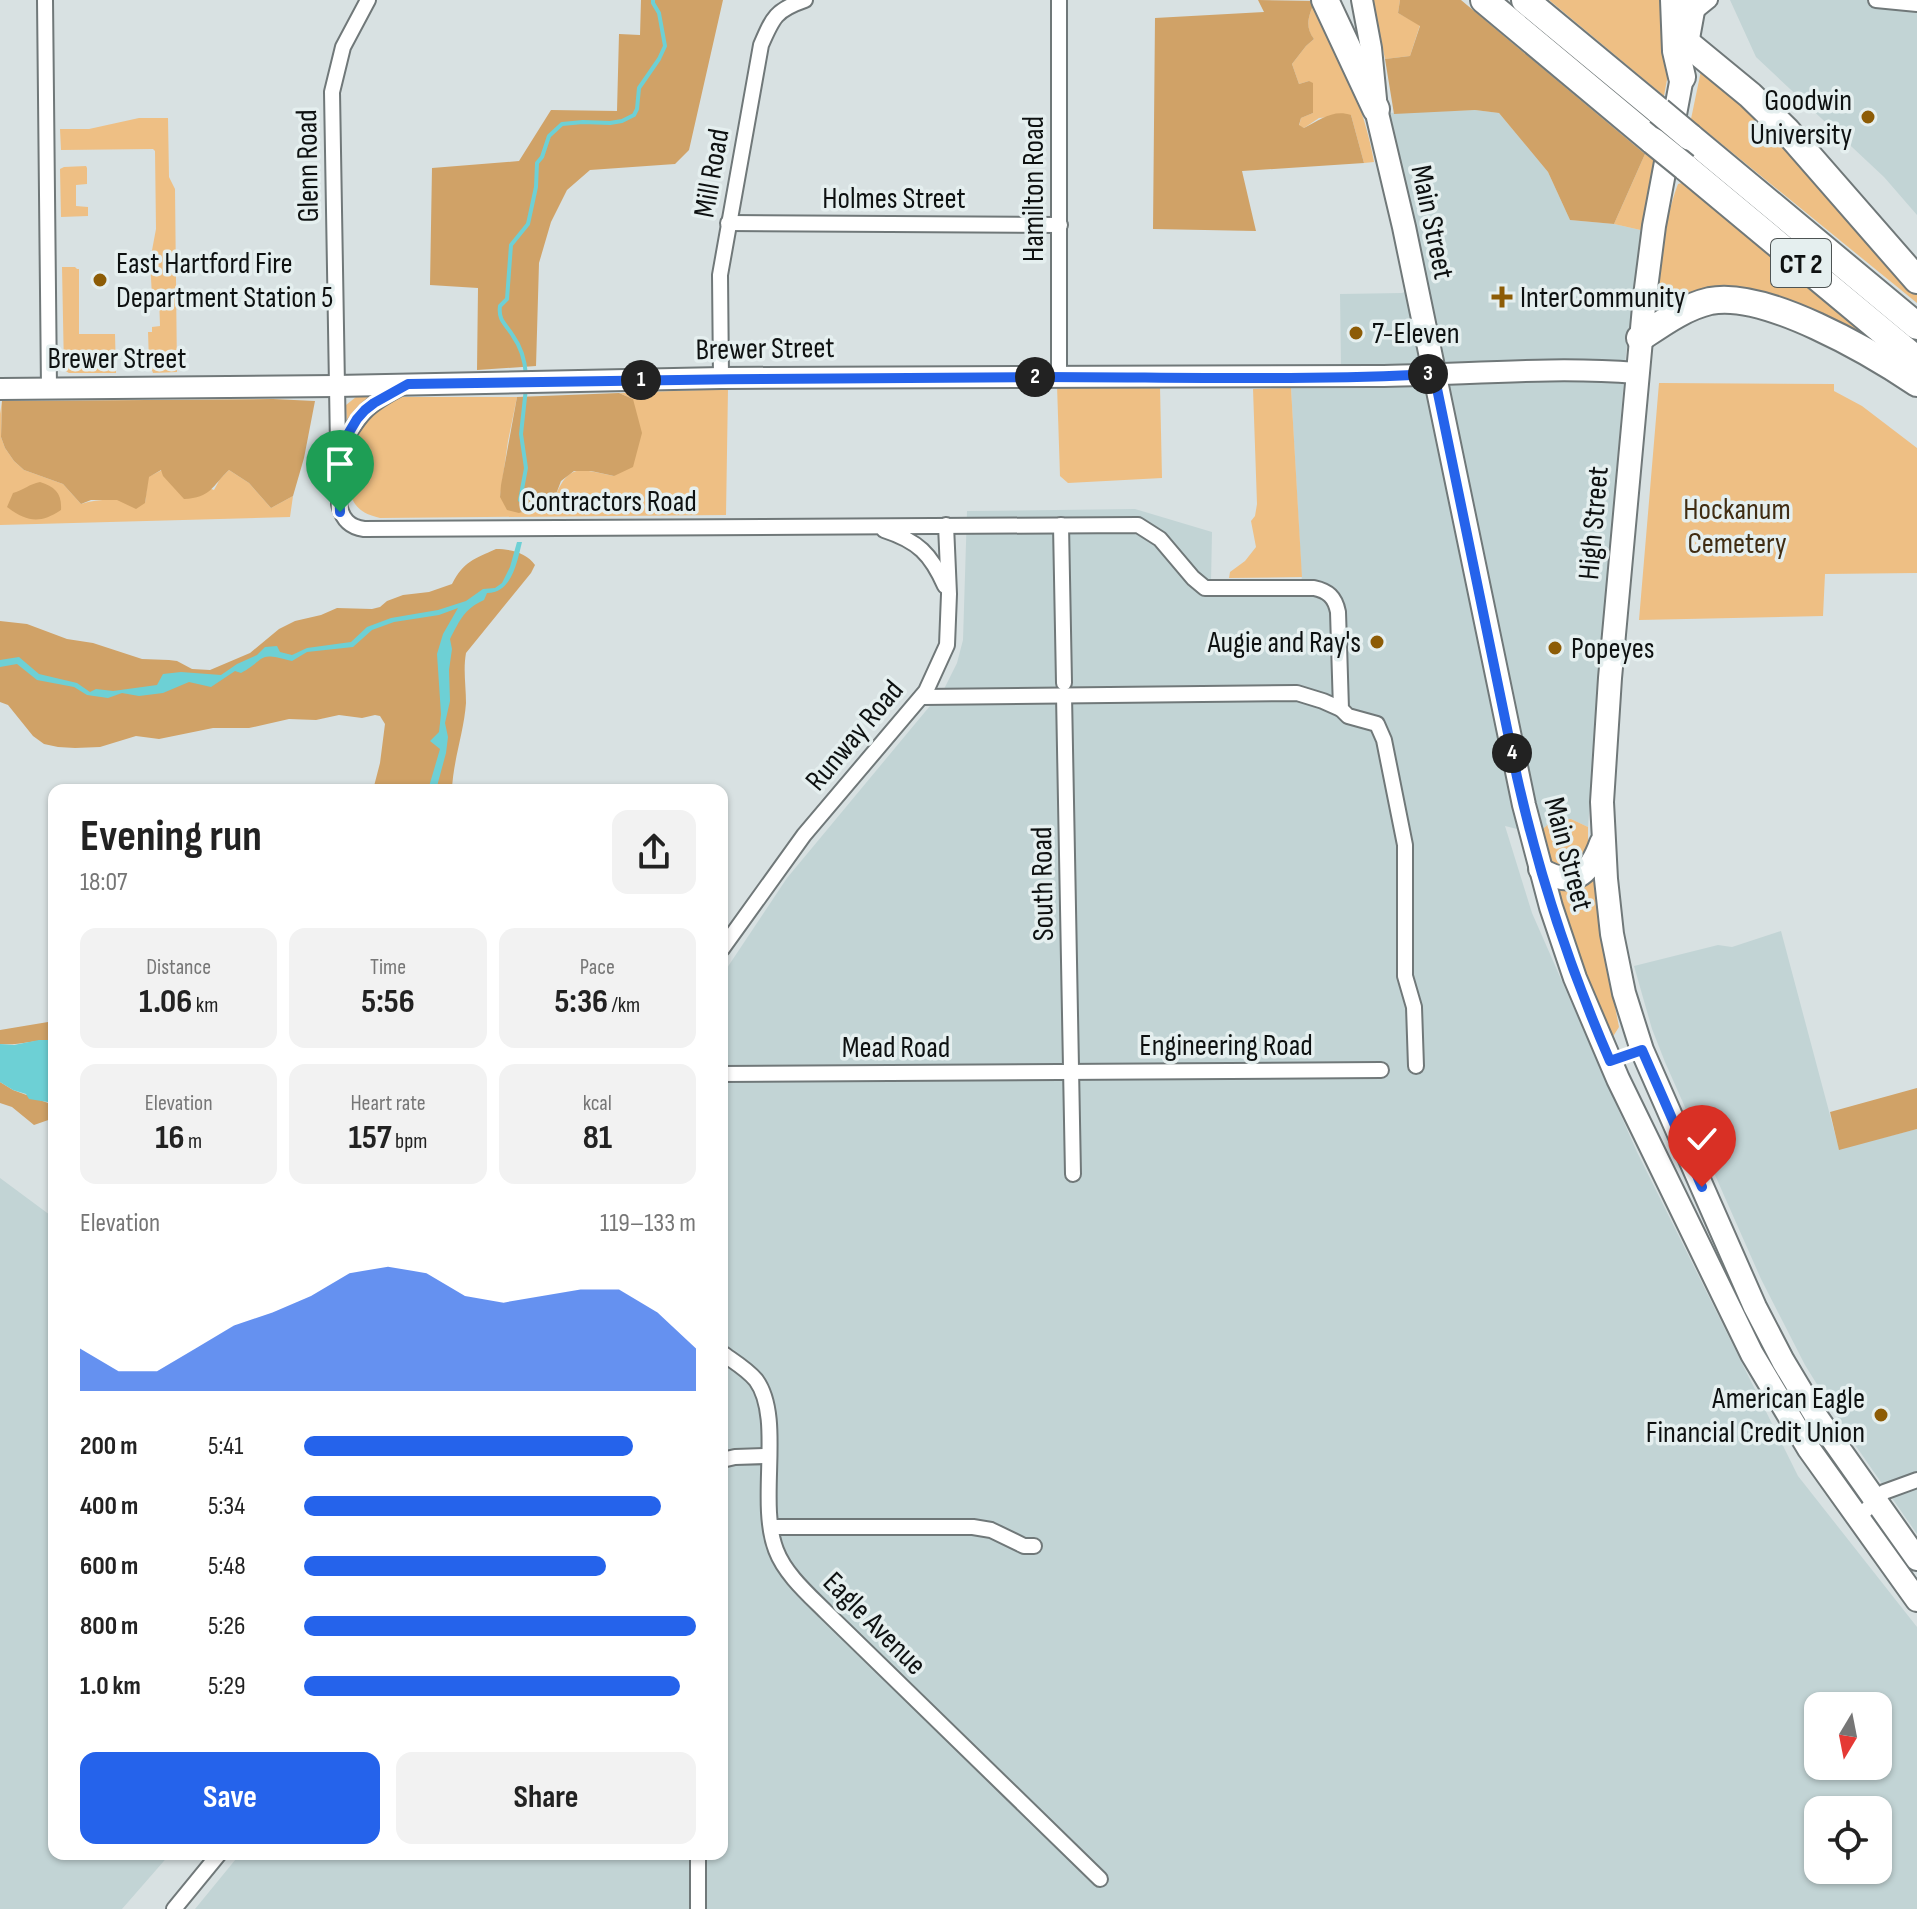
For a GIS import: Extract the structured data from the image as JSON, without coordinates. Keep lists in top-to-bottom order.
{
  "streets": {
    "highway": ["CT 2"],
    "main road": ["Main Street", "Brewer Street", "High Street"],
    "street": [
      "Glenn Road",
      "Mill Road",
      "Hamilton Road",
      "Holmes Street",
      "Contractors Road",
      "Runway Road",
      "South Road",
      "Engineering Road",
      "Mead Road",
      "Eagle Avenue"
    ]
  },
  "crossings": [
    ["Glenn Road", "Brewer Street"],
    ["Glenn Road", "Contractors Road"],
    ["Mill Road", "Holmes Street"],
    ["Mill Road", "Brewer Street"],
    ["Hamilton Road", "Holmes Street"],
    ["Hamilton Road", "Brewer Street"],
    ["Main Street", "Brewer Street"],
    ["Brewer Street", "Contractors Road"],
    ["Brewer Street", "High Street"],
    ["Contractors Road", "Runway Road"],
    ["Contractors Road", "South Road"],
    ["South Road", "Engineering Road"],
    ["South Road", "Mead Road"],
    ["Engineering Road", "Mead Road"]
  ],
  "parks": ["Hockanum Cemetery"],
  "places": {
    "other": [
      "Goodwin University",
      "East Hartford Fire Department Station 5",
      "7-Eleven",
      "Augie and Ray's",
      "Popeyes",
      "American Eagle Financial Credit Union"
    ],
    "health": ["InterCommunity"]
  },
  "north": "bottom",
  "page": {
    "pins": [
      "3",
      "2",
      "1",
      "4"
    ],
    "heading": ["Evening run", "18:07"],
    "stats": [
      ["Distance", "1.06 km"],
      ["Time", "5:56"],
      ["Pace", "5:36 /km"],
      ["Elevation", "16 m"],
      ["Heart rate", "157 bpm"],
      ["kcal", "81"]
    ],
    "chart": ["Elevation", "119–133 m"],
    "list": [
      {
        "name": "200 m",
        "note": "5:41"
      },
      {
        "name": "400 m",
        "note": "5:34"
      },
      {
        "name": "600 m",
        "note": "5:48"
      },
      {
        "name": "800 m",
        "note": "5:26"
      },
      {
        "name": "1.0 km",
        "note": "5:29"
      }
    ],
    "buttons": ["Save", "Share"]
  }
}
